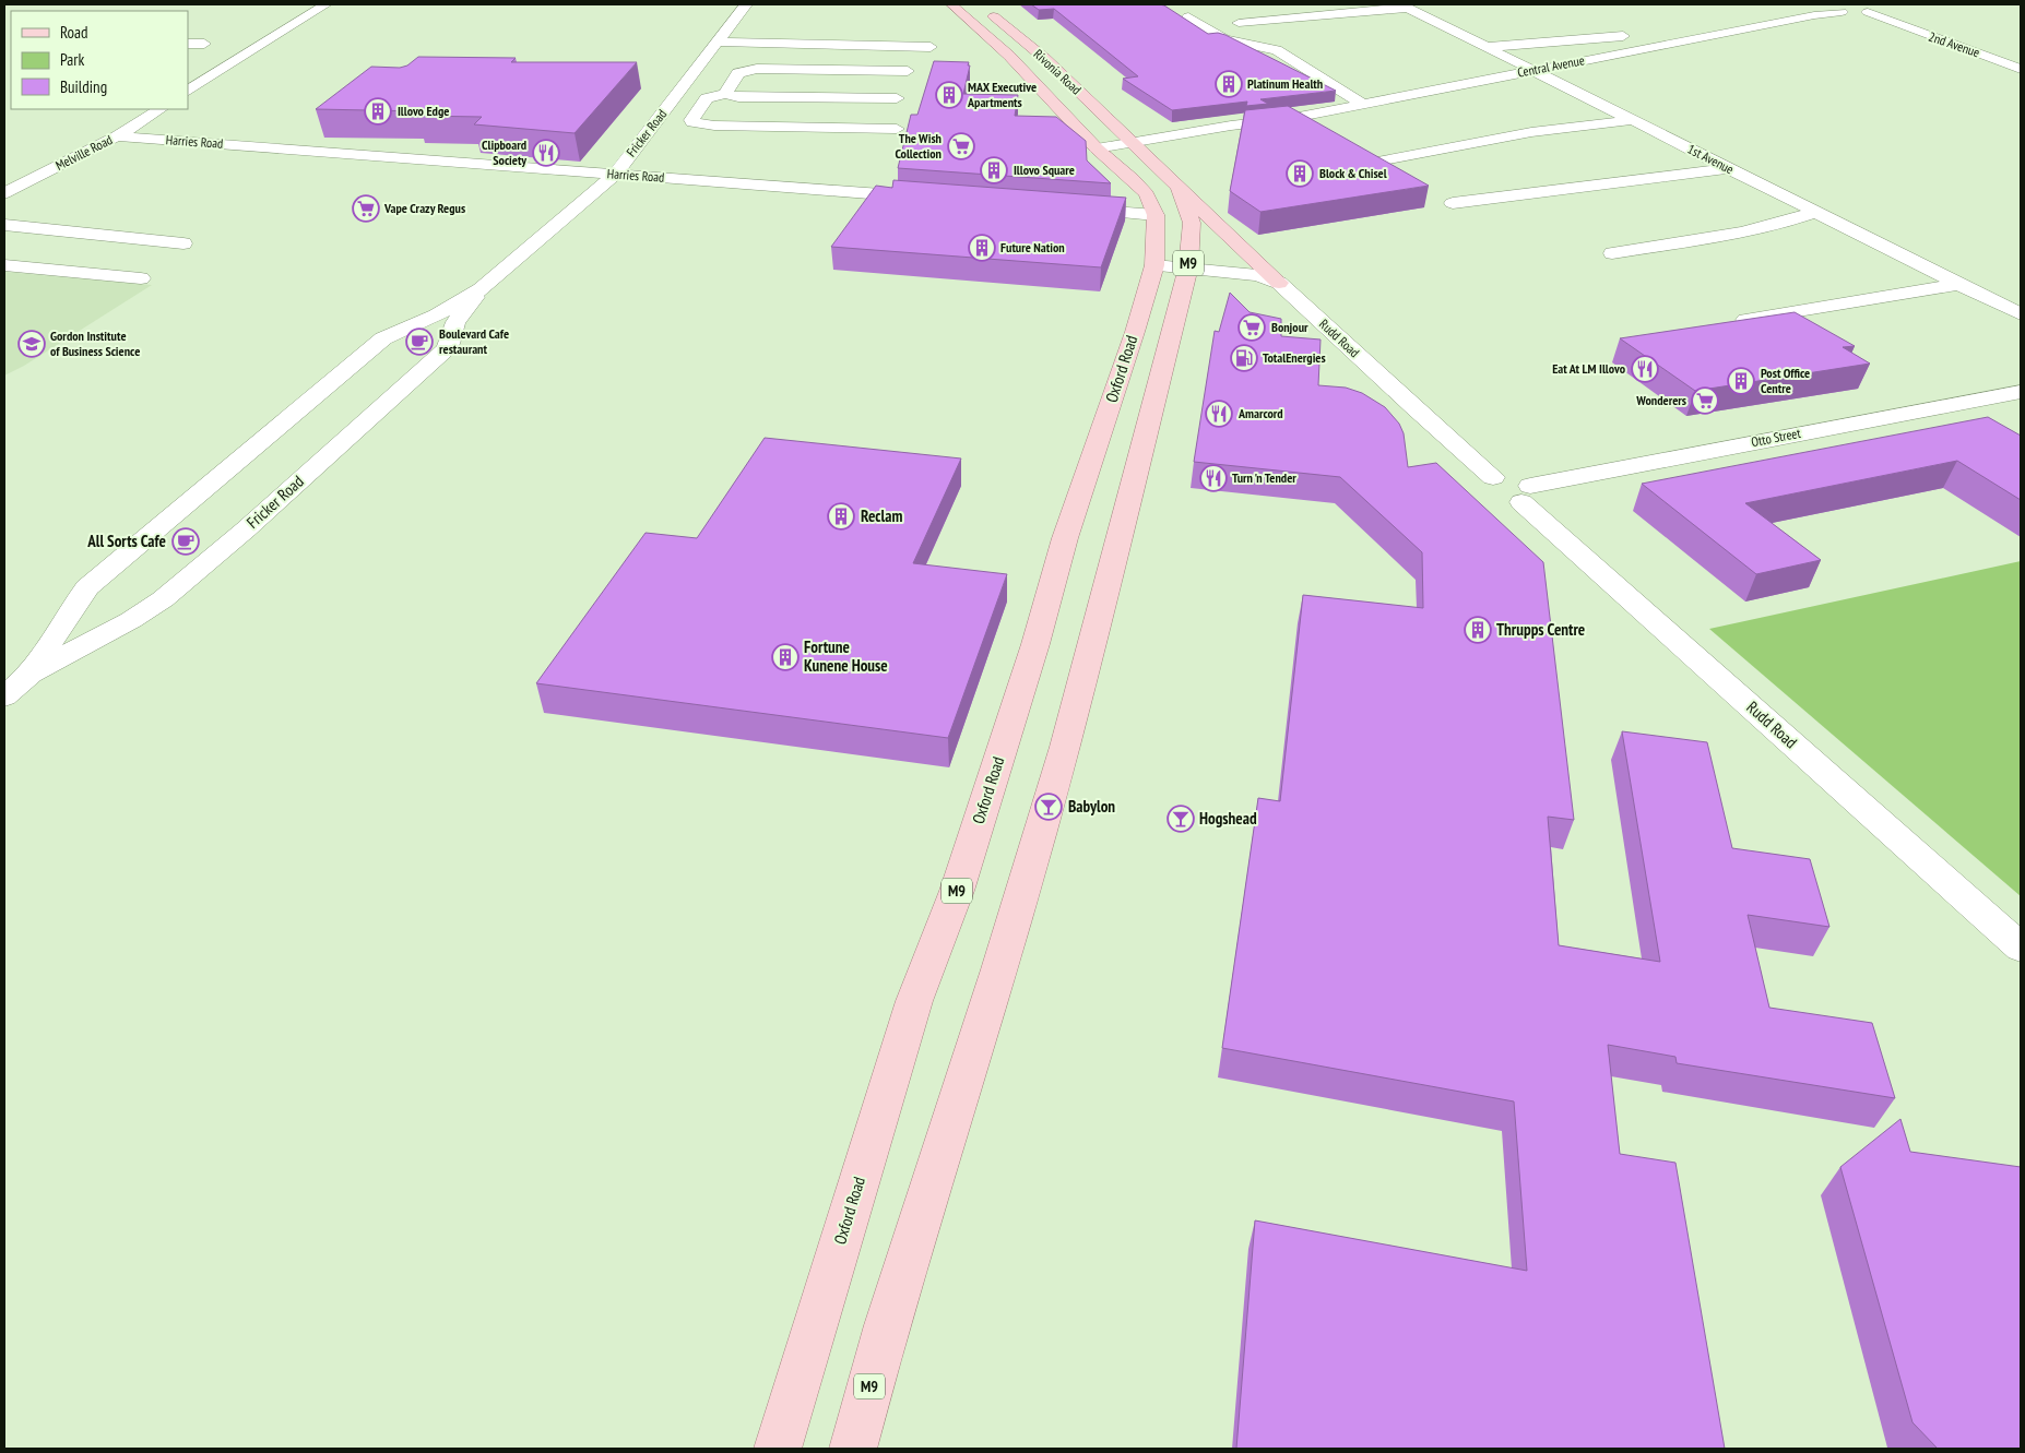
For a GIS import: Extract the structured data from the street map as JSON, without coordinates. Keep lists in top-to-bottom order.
{
  "streets": {
    "main road": ["Rivonia Road", "M9", "Oxford Road"],
    "street": [
      "2nd Avenue",
      "Central Avenue",
      "Fricker Road",
      "Harries Road",
      "Melville Road",
      "1st Avenue",
      "Rudd Road",
      "Otto Street"
    ]
  },
  "crossings": [
    ["2nd Avenue", "Central Avenue"],
    ["Central Avenue", "Rivonia Road"],
    ["Central Avenue", "1st Avenue"],
    ["Central Avenue", "M9"],
    ["Central Avenue", "Oxford Road"],
    ["Rivonia Road", "M9"],
    ["Rivonia Road", "Oxford Road"],
    ["Fricker Road", "Harries Road"],
    ["Harries Road", "Melville Road"],
    ["M9", "Rudd Road"],
    ["Rudd Road", "Oxford Road"],
    ["Rudd Road", "Otto Street"]
  ],
  "places": {
    "building": [
      "Platinum Health",
      "MAX Executive Apartments",
      "Illovo Edge",
      "Illovo Square",
      "Block & Chisel",
      "Future Nation",
      "Post Office Centre",
      "Reclam",
      "Thrupps Centre",
      "Fortune Kunene House"
    ],
    "supermarket": [
      "The Wish Collection",
      "Vape Crazy Regus",
      "Bonjour",
      "Wonderers"
    ],
    "restaurant": [
      "Clipboard Society",
      "Eat At LM Illovo",
      "Amarcord",
      "Turn 'n Tender"
    ],
    "cafe": ["Boulevard Cafe restaurant", "All Sorts Cafe"],
    "school or university": ["Gordon Institute of Business Science"],
    "fuel station": ["TotalEnergies"],
    "bar": ["Babylon", "Hogshead"]
  },
  "legend": ["Road", "Park", "Building"]
}
